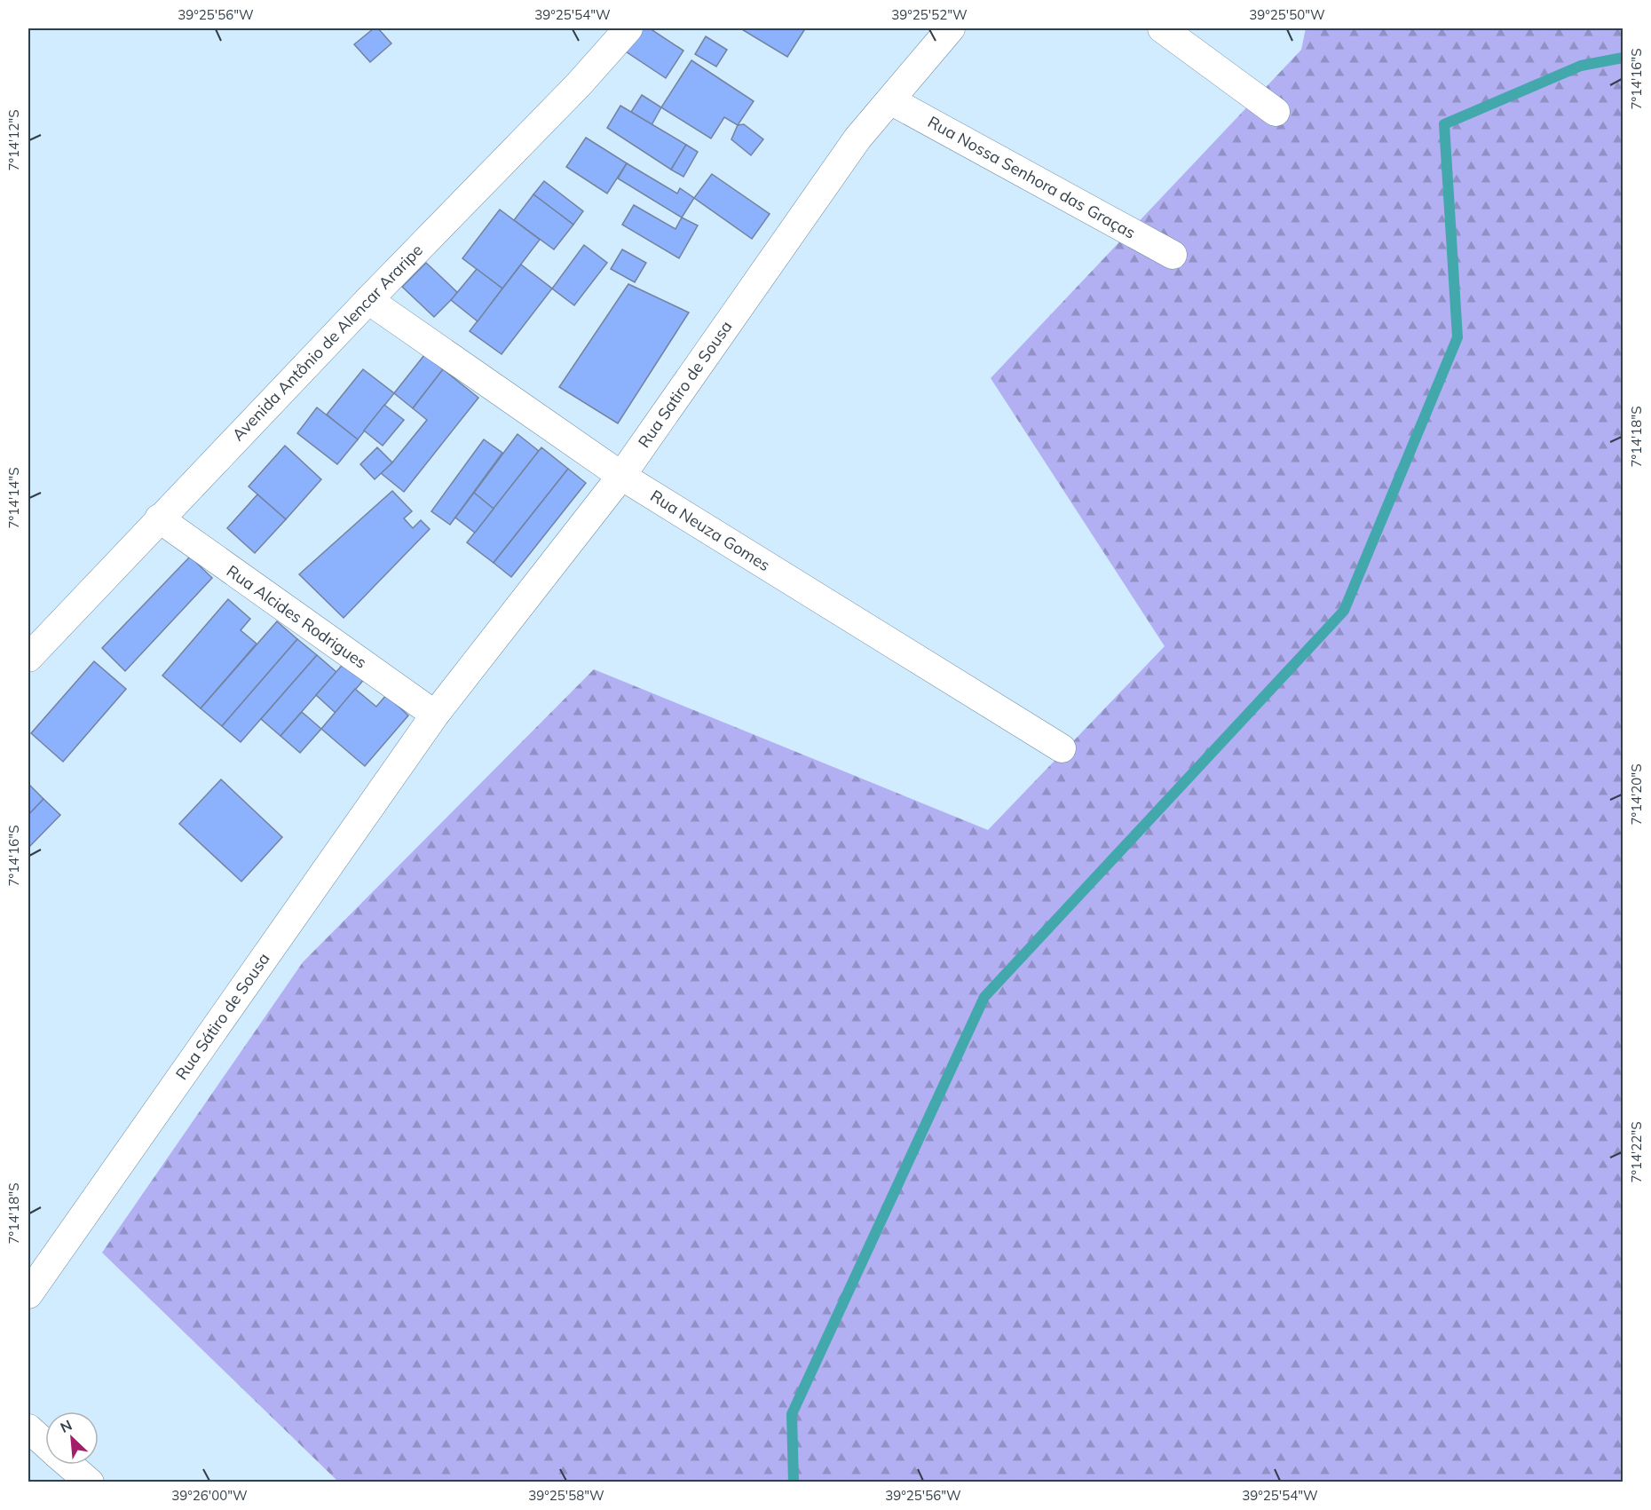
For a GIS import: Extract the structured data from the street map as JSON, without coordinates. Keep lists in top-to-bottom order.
{
  "streets": {
    "street": [
      "Rua Nossa Senhora das Graças",
      "Avenida Antônio de Alencar Araripe",
      "Rua Satiro de Sousa",
      "Rua Neuza Gomes",
      "Rua Alcides Rodrigues",
      "Rua Sátiro de Sousa"
    ]
  },
  "crossings": [
    ["Rua Nossa Senhora das Graças", "Rua Satiro de Sousa"],
    ["Avenida Antônio de Alencar Araripe", "Rua Neuza Gomes"],
    ["Avenida Antônio de Alencar Araripe", "Rua Alcides Rodrigues"],
    ["Rua Satiro de Sousa", "Rua Neuza Gomes"],
    ["Rua Satiro de Sousa", "Rua Alcides Rodrigues"],
    ["Rua Satiro de Sousa", "Rua Sátiro de Sousa"]
  ],
  "north": "top left",
  "coordinates": [
    "39°25'56\"W",
    "39°25'54\"W",
    "39°25'52\"W",
    "39°25'50\"W",
    "7°14'16\"S",
    "7°14'12\"S",
    "7°14'18\"S",
    "7°14'14\"S",
    "7°14'20\"S",
    "7°14'22\"S",
    "39°26'00\"W",
    "39°25'58\"W"
  ]
}
